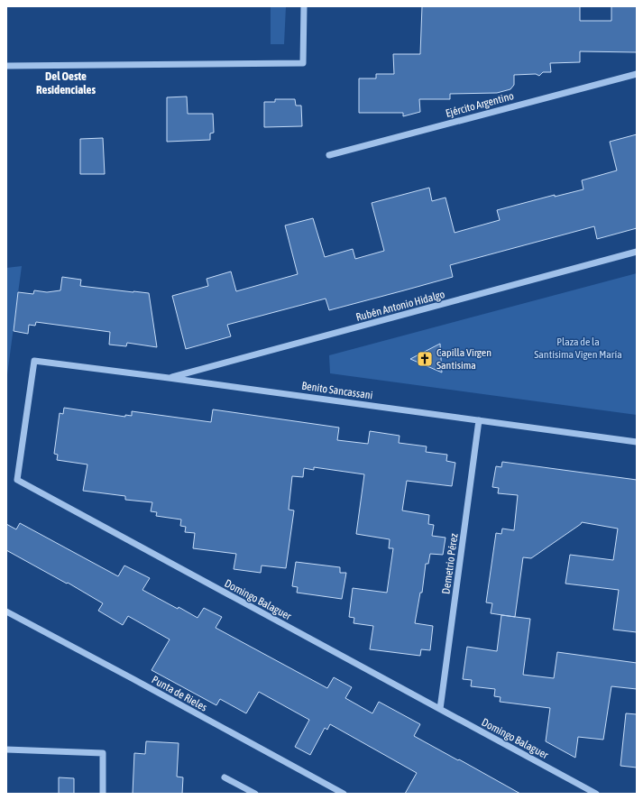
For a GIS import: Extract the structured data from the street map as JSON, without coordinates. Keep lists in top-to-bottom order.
{
  "streets": {
    "street": [
      "Ejército Argentino",
      "Rubén Antonio Hidalgo",
      "Benito Sancassani",
      "Demetrio Pérez",
      "Domingo Balaguer",
      "Punta de Rieles"
    ]
  },
  "crossings": [
    ["Rubén Antonio Hidalgo", "Benito Sancassani"],
    ["Benito Sancassani", "Demetrio Pérez"],
    ["Benito Sancassani", "Domingo Balaguer"],
    ["Demetrio Pérez", "Domingo Balaguer"]
  ],
  "districts": ["Del Oeste Residenciales"],
  "parks": ["Plaza de la Santísima Vigen María"],
  "places": {
    "church": ["Capilla Virgen Santisima"]
  }
}
